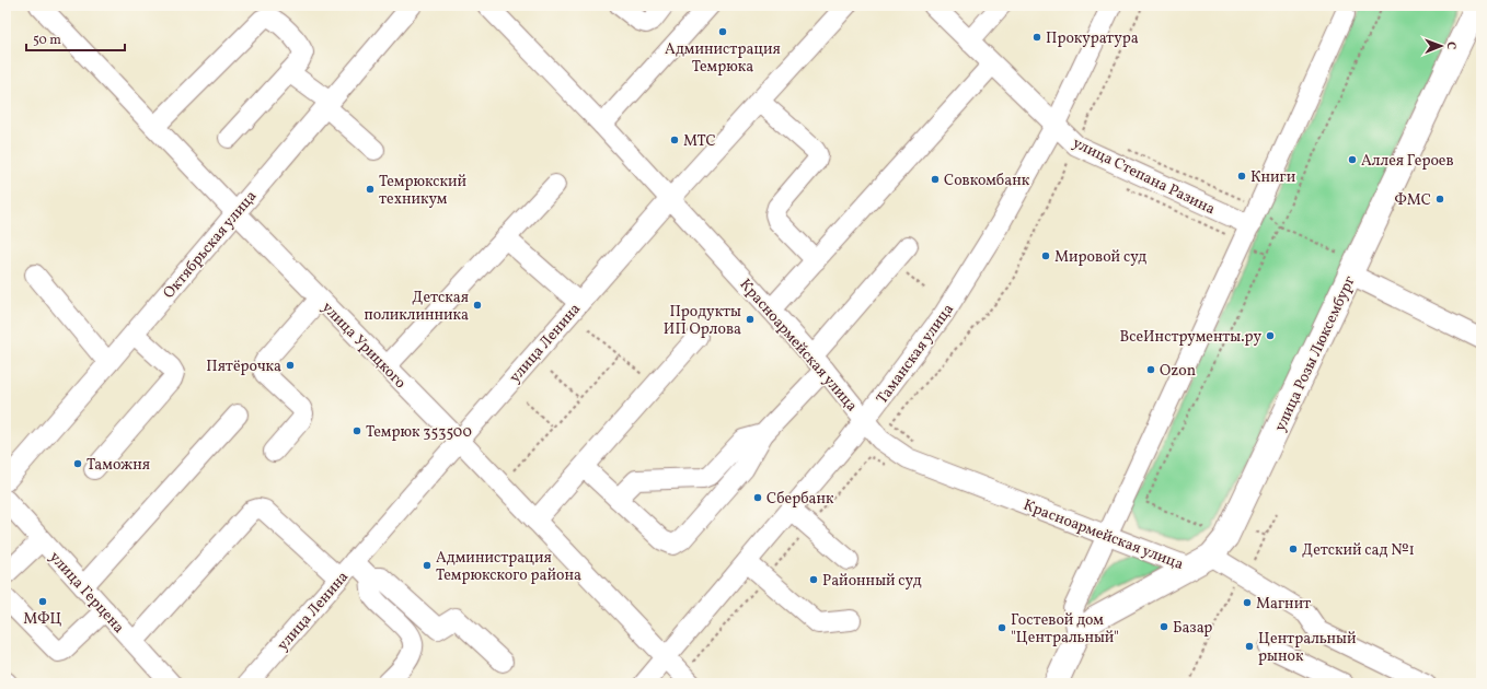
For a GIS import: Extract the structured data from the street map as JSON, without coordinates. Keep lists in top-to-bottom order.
{
  "streets": {
    "main road": ["улица Розы Люксембург"],
    "street": [
      "улица Степана Разина",
      "Октябрьская улица",
      "улица Ленина",
      "улица Урицкого",
      "Красноармейская улица",
      "Таманская улица",
      "улица Герцена"
    ]
  },
  "crossings": [
    ["улица Степана Разина", "Таманская улица"],
    ["Октябрьская улица", "улица Урицкого"],
    ["улица Ленина", "улица Урицкого"],
    ["улица Ленина", "Красноармейская улица"],
    ["улица Урицкого", "Таманская улица"],
    ["Красноармейская улица", "Таманская улица"],
    ["Красноармейская улица", "улица Розы Люксембург"]
  ],
  "places": [
    "Администрация Темрюка",
    "Прокуратура",
    "МТС",
    "Аллея Героев",
    "Книги",
    "Совкомбанк",
    "Темрюкский техникум",
    "ФМС",
    "Мировой суд",
    "Детская поликлинника",
    "Продукты ИП Орлова",
    "ВсеИнструменты.ру",
    "Пятёрочка",
    "Ozon",
    "Темрюк 353500",
    "Таможня",
    "Сбербанк",
    "Детский сад №1",
    "Администрация Темрюкского района",
    "Районный суд",
    "МФЦ",
    "Магнит",
    "Базар",
    "Гостевой дом \"Центральный\"",
    "Центральный рынок"
  ],
  "scale_bar": "50 m",
  "north": "right"
}
